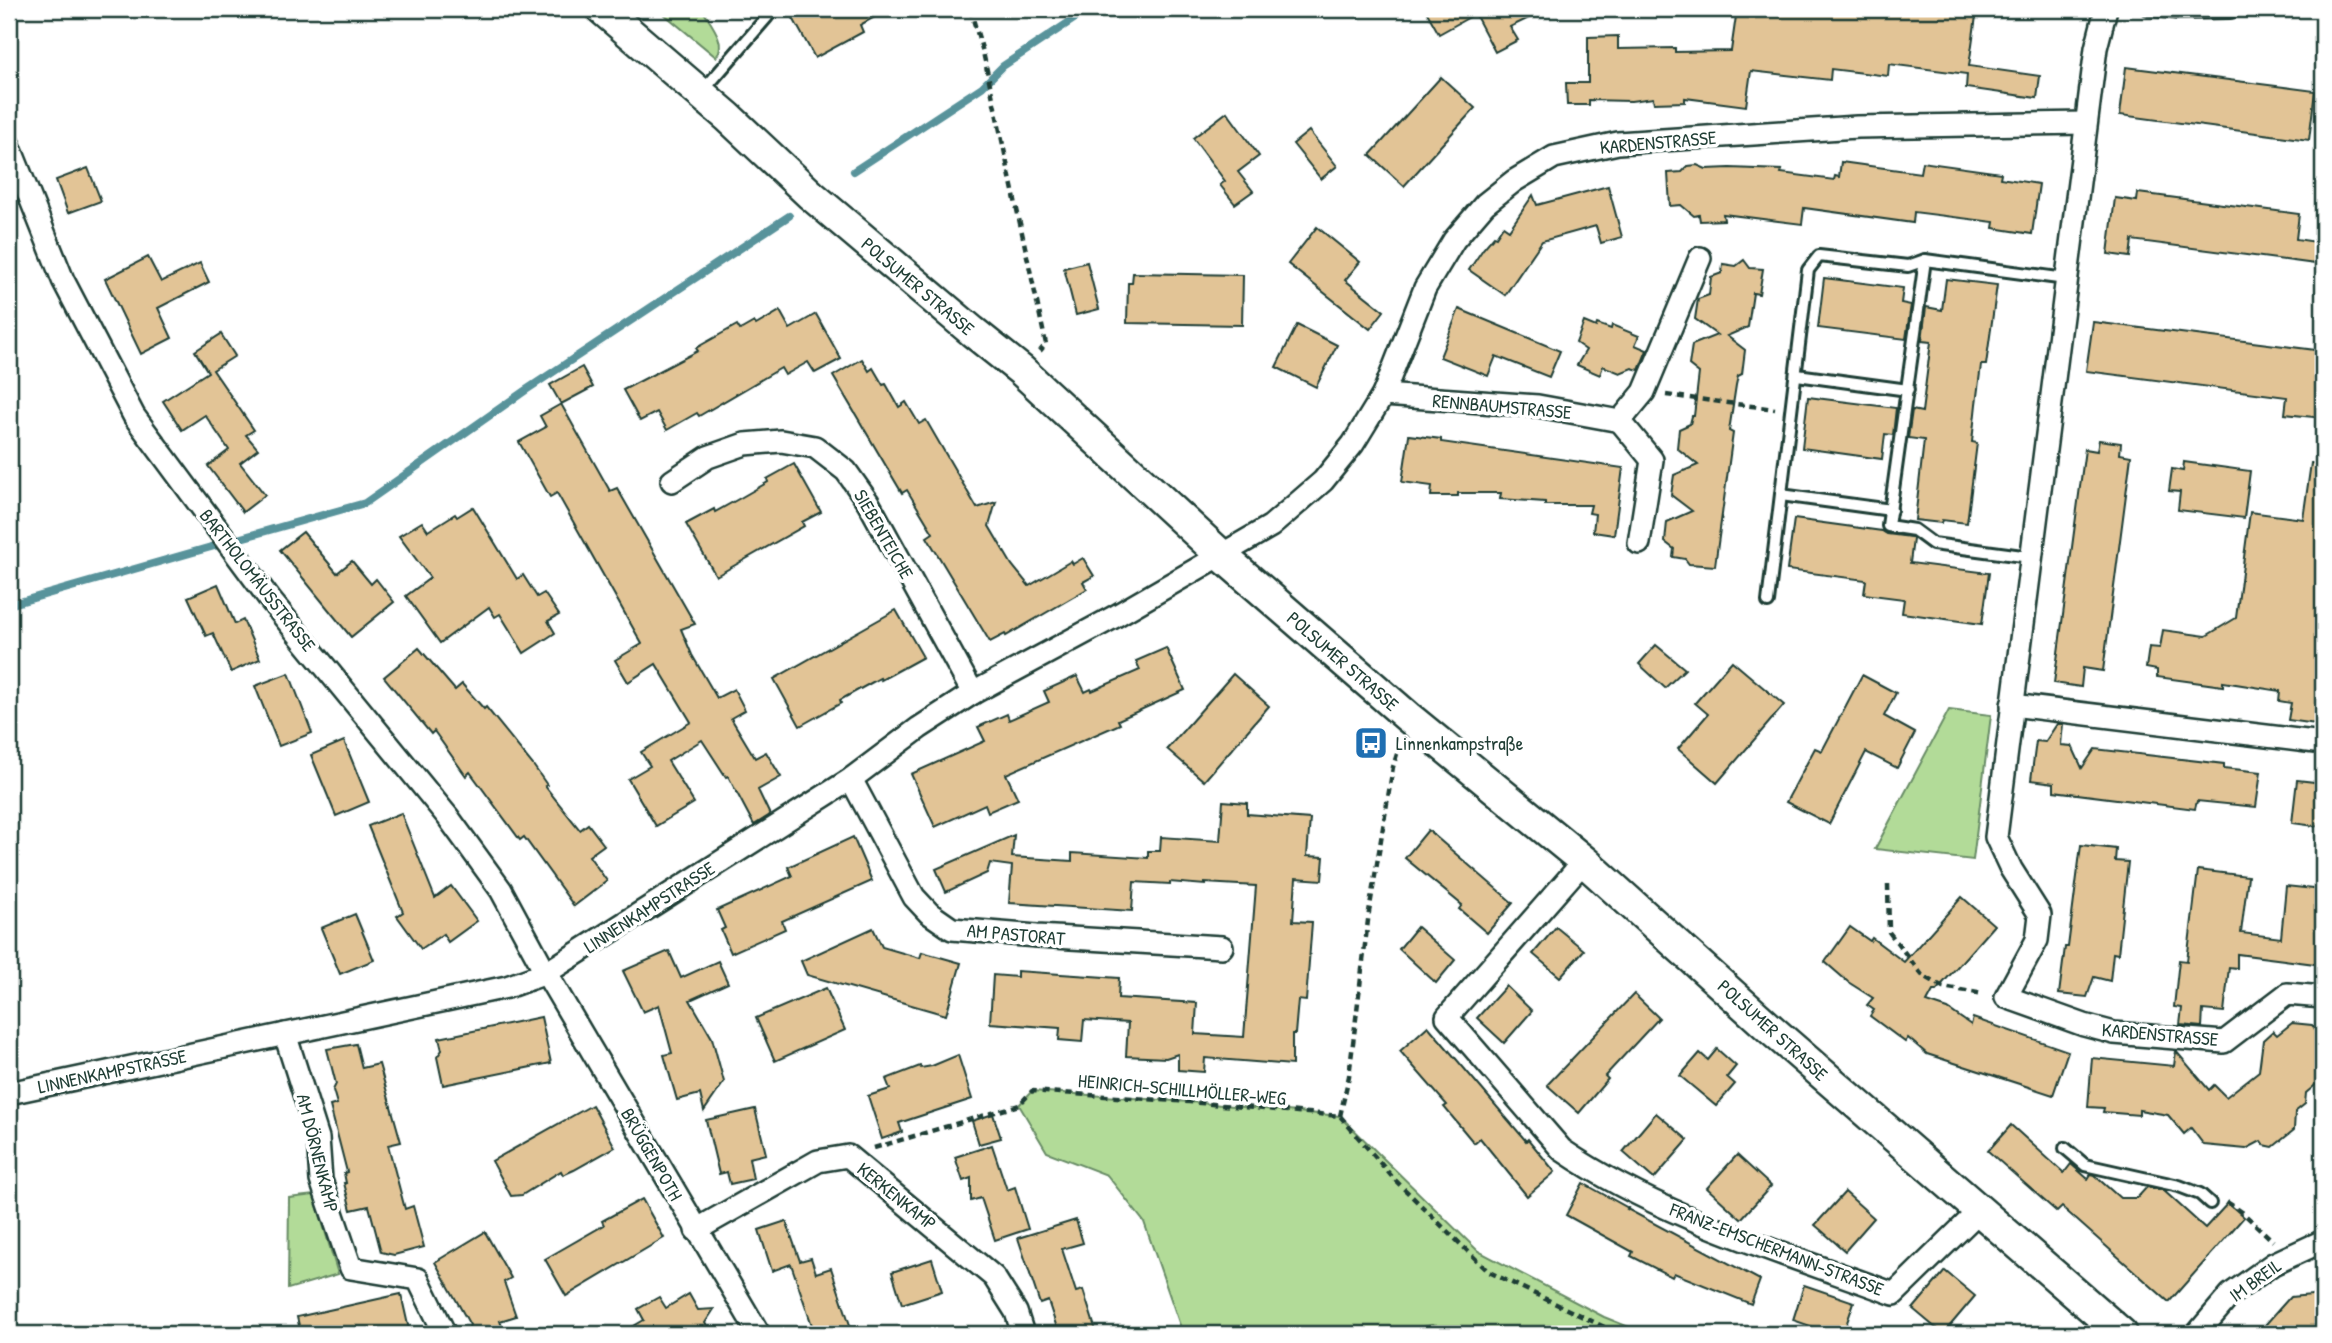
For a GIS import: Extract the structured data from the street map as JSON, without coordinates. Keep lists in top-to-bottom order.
{
  "streets": {
    "main road": ["POLSUMER STRASSE"],
    "street": [
      "KARDENSTRASSE",
      "RENNBAUMSTRASSE",
      "SIEBENTEICHE",
      "BARTHOLOMÄUSSTRASSE",
      "LINNENKAMPSTRASSE",
      "AM PASTORAT",
      "AM DÖRNENKAMP",
      "BRÜGGENPOTH",
      "KERKENKAMP",
      "FRANZ-EMSCHERMANN-STRASSE",
      "IM BREIL"
    ],
    "path": ["HEINRICH-SCHILLMÖLLER-WEG"]
  },
  "crossings": [
    ["KARDENSTRASSE", "POLSUMER STRASSE"],
    ["KARDENSTRASSE", "RENNBAUMSTRASSE"],
    ["KARDENSTRASSE", "LINNENKAMPSTRASSE"],
    ["POLSUMER STRASSE", "LINNENKAMPSTRASSE"],
    ["POLSUMER STRASSE", "FRANZ-EMSCHERMANN-STRASSE"],
    ["SIEBENTEICHE", "LINNENKAMPSTRASSE"],
    ["BARTHOLOMÄUSSTRASSE", "LINNENKAMPSTRASSE"],
    ["BARTHOLOMÄUSSTRASSE", "BRÜGGENPOTH"],
    ["LINNENKAMPSTRASSE", "AM PASTORAT"],
    ["LINNENKAMPSTRASSE", "AM DÖRNENKAMP"],
    ["LINNENKAMPSTRASSE", "BRÜGGENPOTH"],
    ["BRÜGGENPOTH", "KERKENKAMP"]
  ],
  "places": {
    "bus stop": ["Linnenkampstraße"]
  }
}
